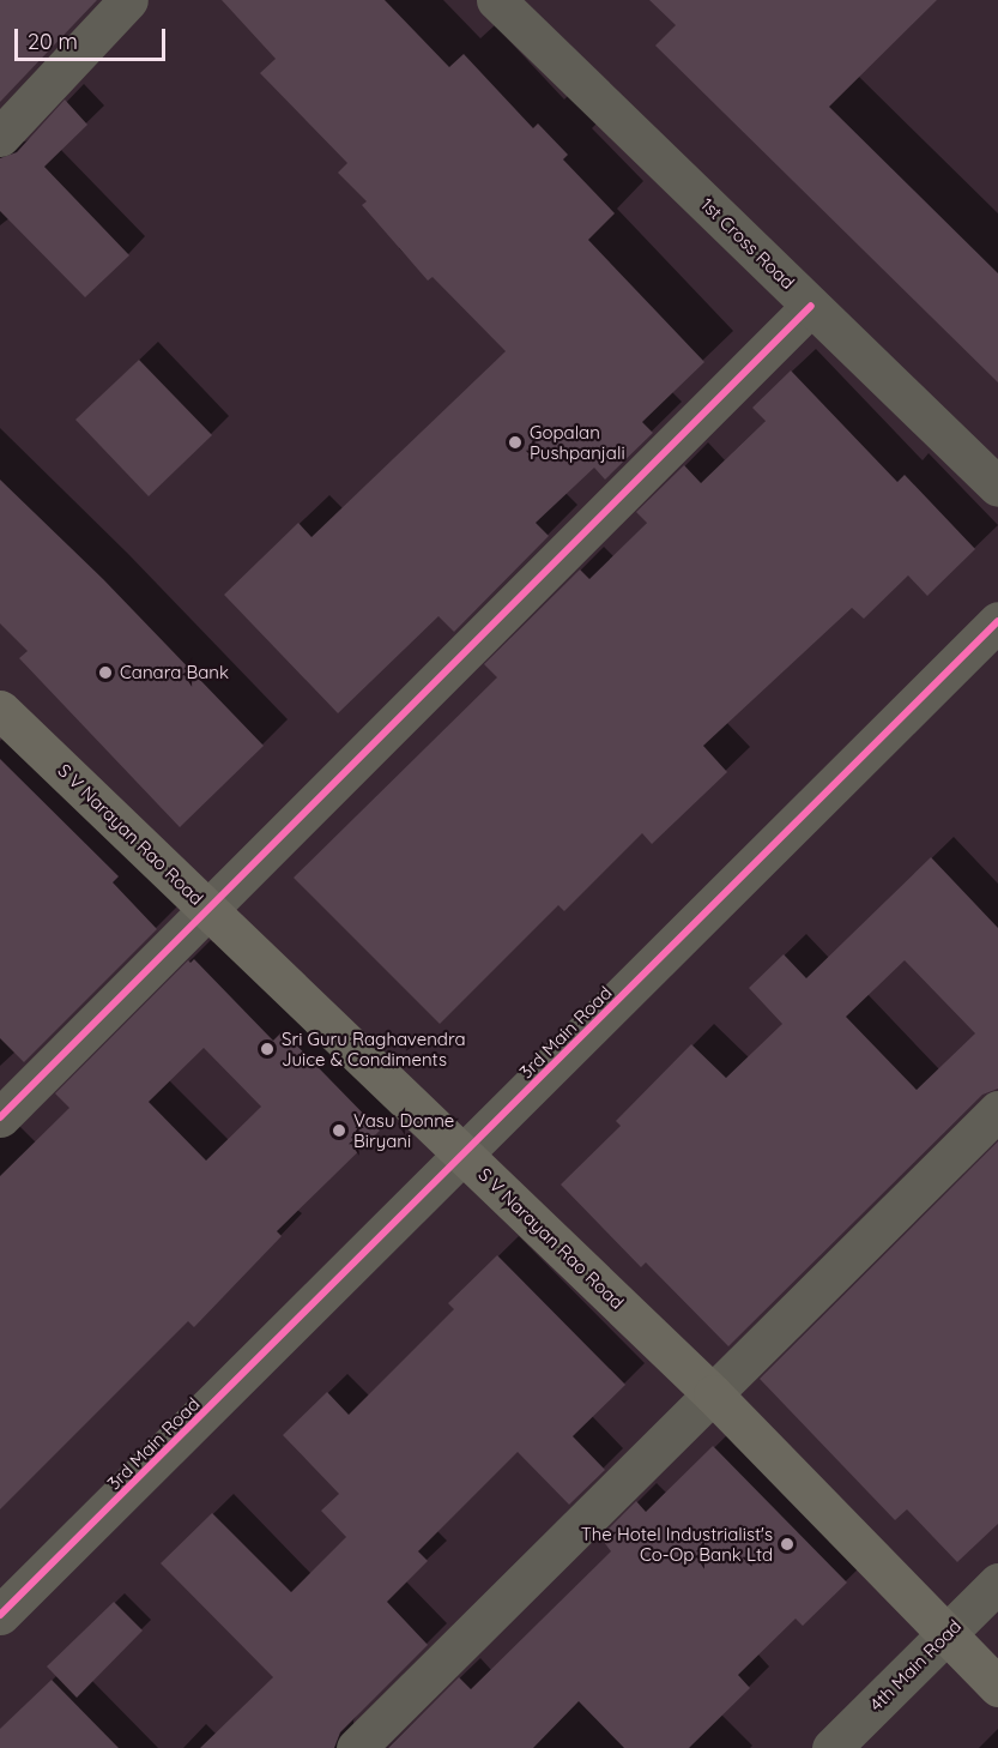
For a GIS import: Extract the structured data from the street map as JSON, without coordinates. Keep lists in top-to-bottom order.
{
  "streets": {
    "main road": ["S V Narayan Rao Road"],
    "street": ["1st Cross Road", "3rd Main Road", "4th Main Road"]
  },
  "crossings": [
    ["S V Narayan Rao Road", "3rd Main Road"],
    ["S V Narayan Rao Road", "4th Main Road"]
  ],
  "places": [
    "Gopalan Pushpanjali",
    "Canara Bank",
    "Sri Guru Raghavendra Juice & Condiments",
    "Vasu Donne Biryani",
    "The Hotel Industrialist's Co-Op Bank Ltd"
  ],
  "scale_bar": "20 m"
}
